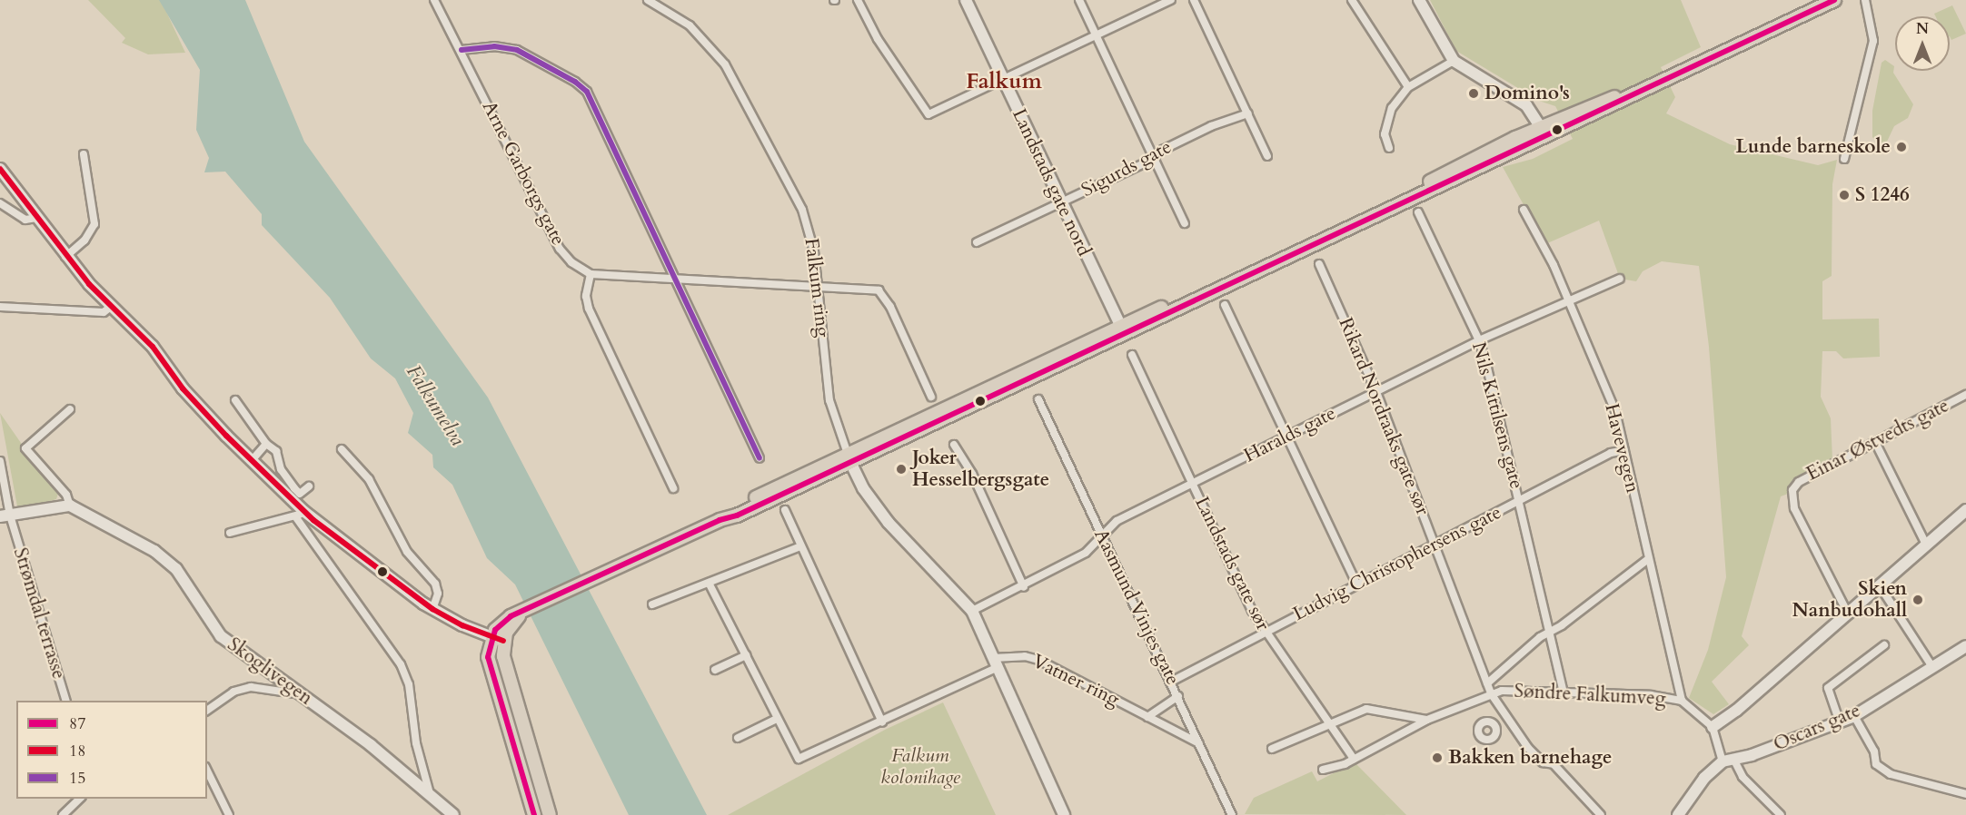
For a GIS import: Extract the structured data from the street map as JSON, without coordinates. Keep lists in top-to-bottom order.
{
  "streets": {
    "street": [
      "Sigurds gate",
      "Arne Garborgs gate",
      "Landstads gate nord",
      "Falkum ring",
      "Nils Kittilsens gate",
      "Rikard Nordraaks gate sør",
      "Haralds gate",
      "Einar Østvedts gate",
      "Havevegen",
      "Landstads gate sør",
      "Ludvig Christophersens gate",
      "Aasmund Vinjes gate",
      "Strømdal terrasse",
      "Skoglivegen",
      "Vatner ring",
      "Søndre Falkumveg",
      "Oscars gate"
    ]
  },
  "crossings": [
    ["Sigurds gate", "Landstads gate nord"],
    ["Nils Kittilsens gate", "Haralds gate"],
    ["Nils Kittilsens gate", "Ludvig Christophersens gate"],
    ["Nils Kittilsens gate", "Søndre Falkumveg"],
    ["Rikard Nordraaks gate sør", "Haralds gate"],
    ["Rikard Nordraaks gate sør", "Ludvig Christophersens gate"],
    ["Rikard Nordraaks gate sør", "Søndre Falkumveg"],
    ["Haralds gate", "Havevegen"],
    ["Haralds gate", "Landstads gate sør"],
    ["Haralds gate", "Aasmund Vinjes gate"],
    ["Havevegen", "Ludvig Christophersens gate"],
    ["Havevegen", "Søndre Falkumveg"],
    ["Landstads gate sør", "Ludvig Christophersens gate"],
    ["Landstads gate sør", "Søndre Falkumveg"],
    ["Ludvig Christophersens gate", "Aasmund Vinjes gate"],
    ["Aasmund Vinjes gate", "Vatner ring"]
  ],
  "districts": ["Falkum"],
  "water": ["Falkumelva"],
  "parks": ["Falkum kolonihage"],
  "places": [
    "Domino's",
    "Lunde barneskole",
    "S 1246",
    "Joker Hesselbergsgate",
    "Skien Nanbudohall",
    "Bakken barnehage"
  ],
  "lines": ["transit line 87", "transit line 15", "transit line 18"],
  "legend": ["87", "18", "15"],
  "north": "top"
}
